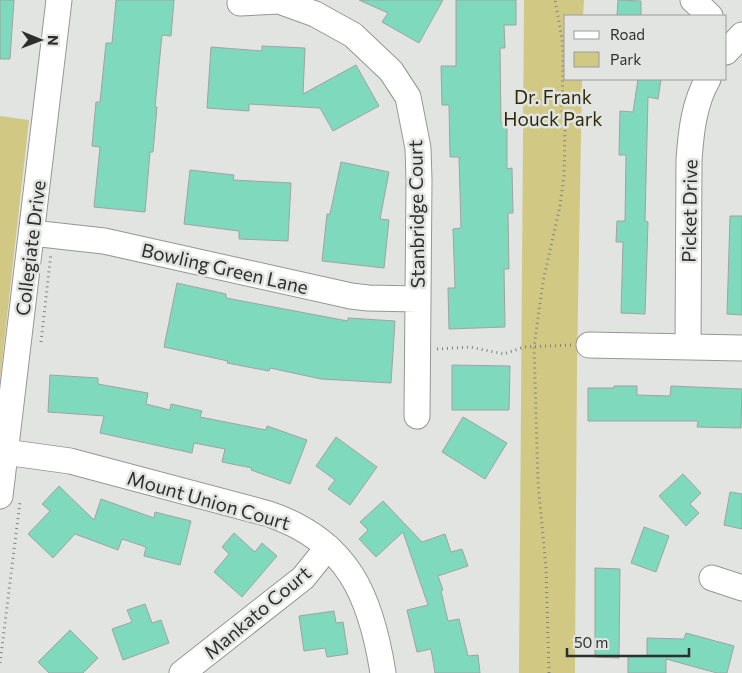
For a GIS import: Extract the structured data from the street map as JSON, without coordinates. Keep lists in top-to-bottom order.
{
  "streets": {
    "street": [
      "Picket Drive",
      "Stanbridge Court",
      "Collegiate Drive",
      "Bowling Green Lane",
      "Mount Union Court",
      "Mankato Court"
    ]
  },
  "crossings": [
    ["Stanbridge Court", "Bowling Green Lane"],
    ["Collegiate Drive", "Bowling Green Lane"],
    ["Collegiate Drive", "Mount Union Court"],
    ["Mount Union Court", "Mankato Court"]
  ],
  "parks": ["Dr. Frank Houck Park"],
  "legend": ["Road", "Park"],
  "scale_bar": "50 m",
  "north": "right"
}
